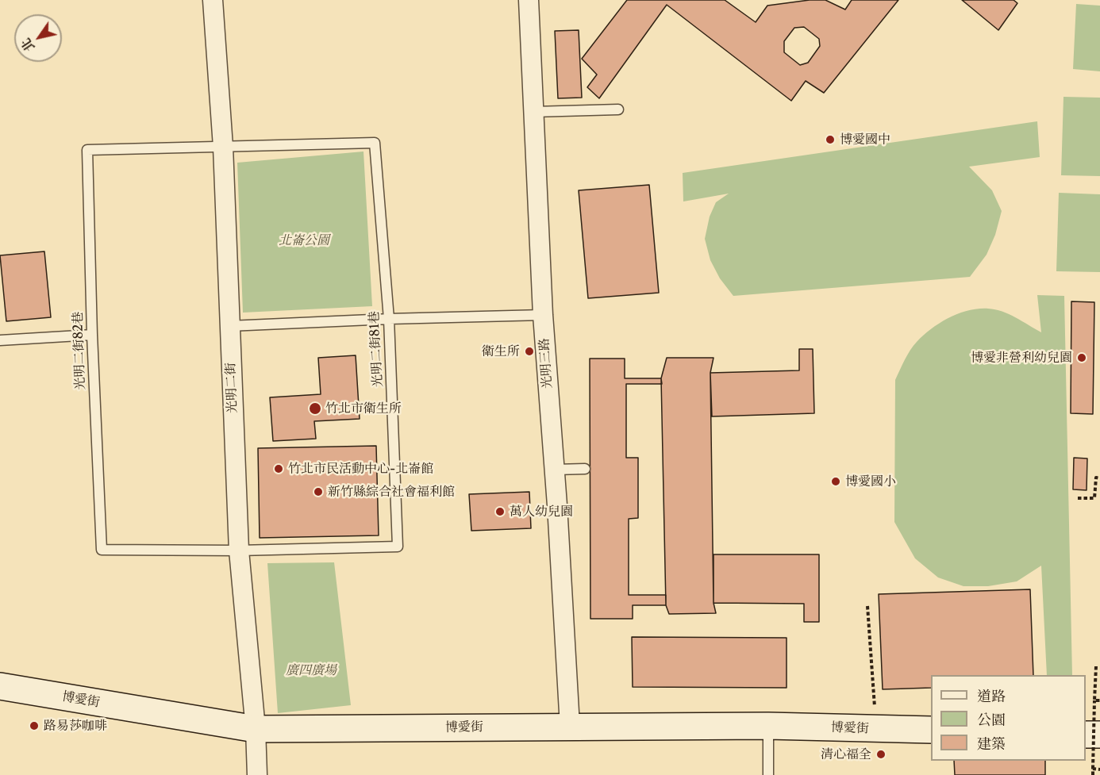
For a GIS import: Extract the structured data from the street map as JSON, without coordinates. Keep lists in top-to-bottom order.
{
  "streets": {
    "street": ["光明三路", "光明二街", "博愛街"],
    "lane": ["光明二街81巷", "光明二街82巷"]
  },
  "crossings": [
    ["光明二街81巷", "光明二街82巷"],
    ["光明二街81巷", "光明二街"],
    ["光明二街82巷", "光明二街"],
    ["光明三路", "博愛街"],
    ["光明二街", "博愛街"]
  ],
  "parks": ["北崙公園", "廣四廣場"],
  "places": [
    "博愛國中",
    "衛生所",
    "博愛非營利幼兒園",
    "竹北市衛生所",
    "竹北市民活動中心-北崙館",
    "博愛國小",
    "新竹縣綜合社會福利館",
    "萬人幼兒園",
    "路易莎咖啡",
    "清心福全"
  ],
  "legend": ["道路", "公園", "建築"],
  "north": "bottom left"
}
